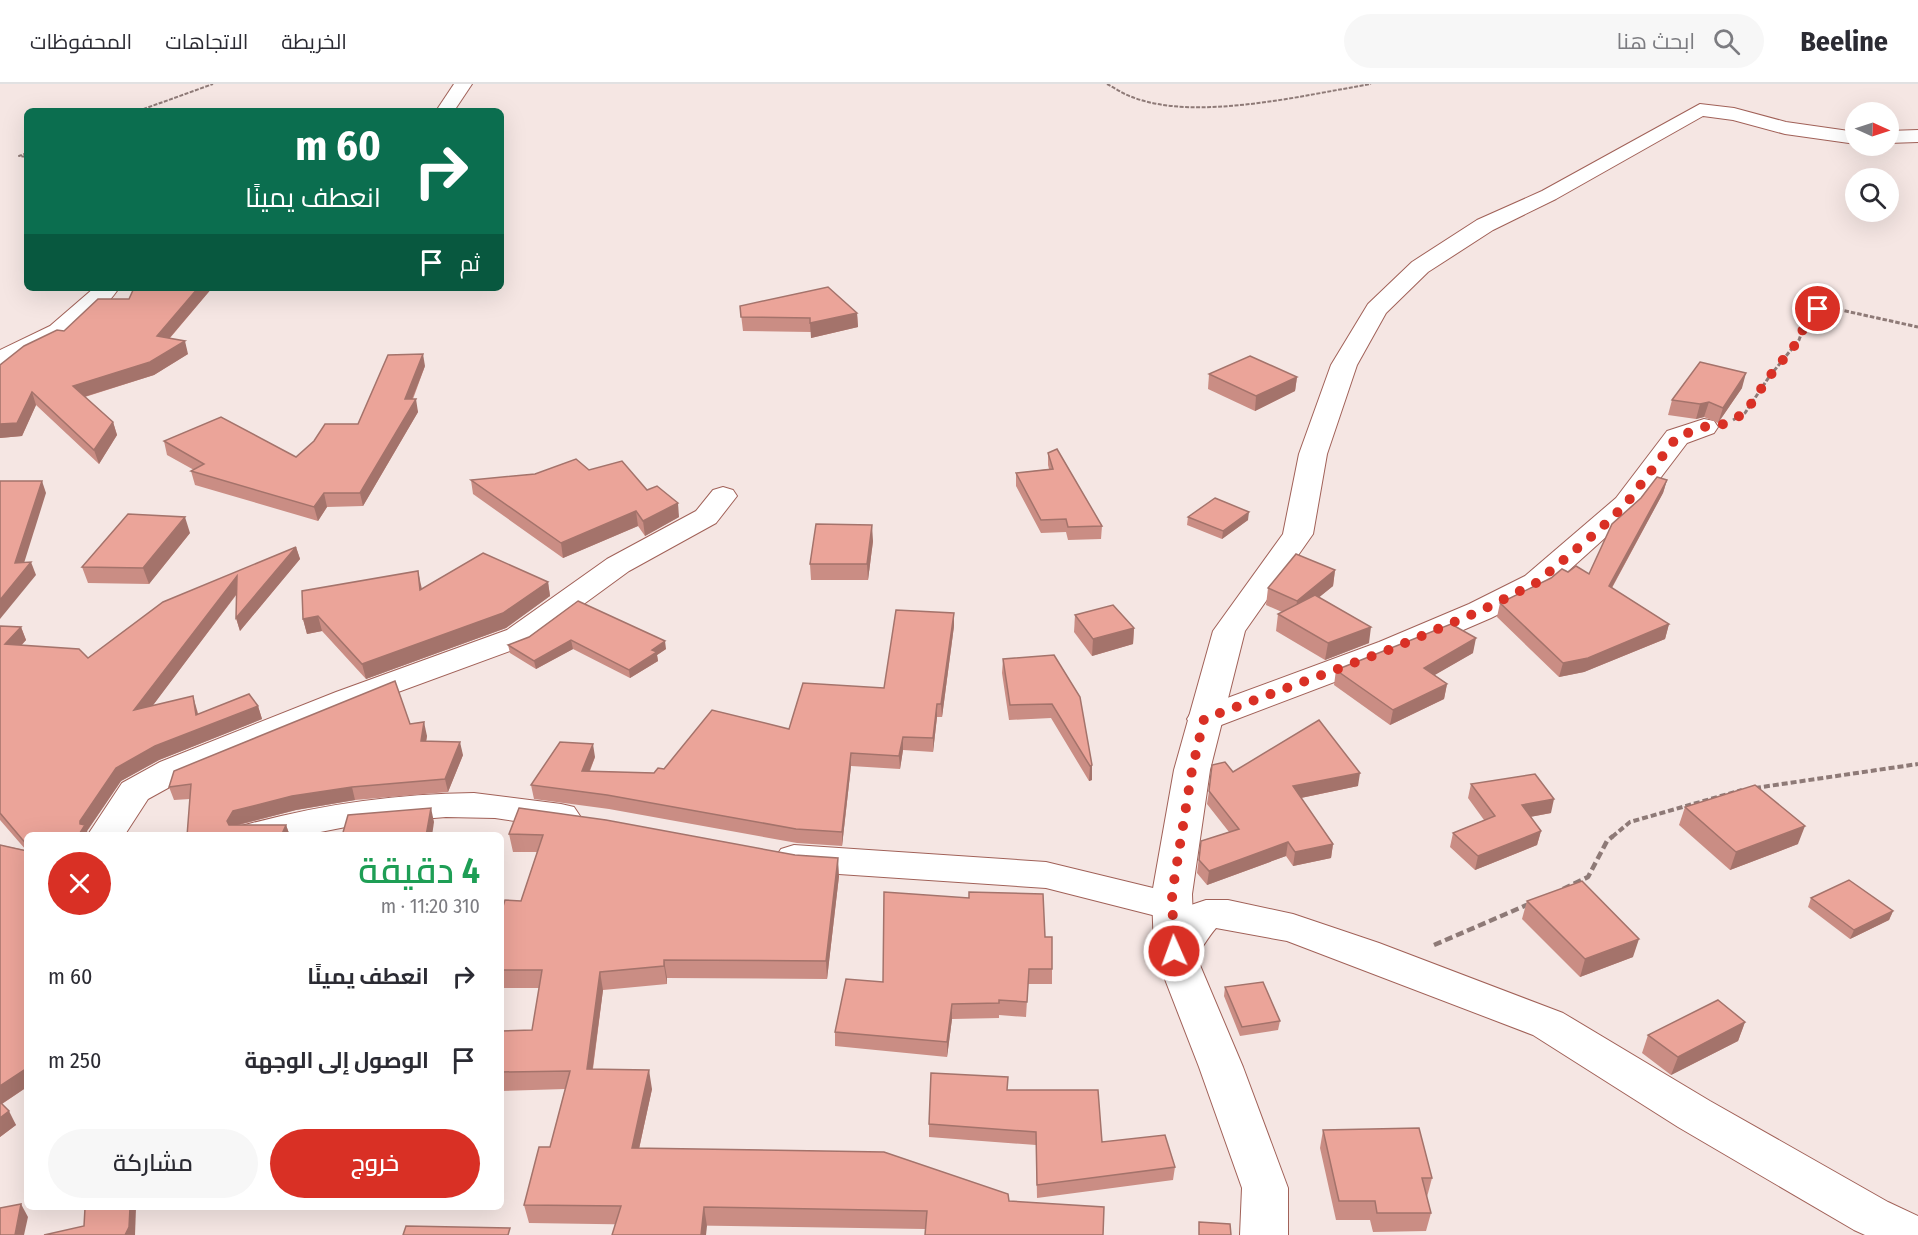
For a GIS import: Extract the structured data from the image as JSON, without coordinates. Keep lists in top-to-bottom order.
{
  "north": "right",
  "page": {
    "header": "Beeline",
    "search": "ابحث هنا",
    "nav": ["الخريطة", "الاتجاهات", "المحفوظات"],
    "turn": ["60 m", "انعطف يمينًا"],
    "then": "ثم",
    "heading": ["4 دقيقة", "310 m · 11:20"],
    "list": [
      {
        "name": "انعطف يمينًا",
        "value": "60 m"
      },
      {
        "name": "الوصول إلى الوجهة",
        "value": "250 m"
      }
    ],
    "buttons": ["خروج", "مشاركة"]
  }
}
